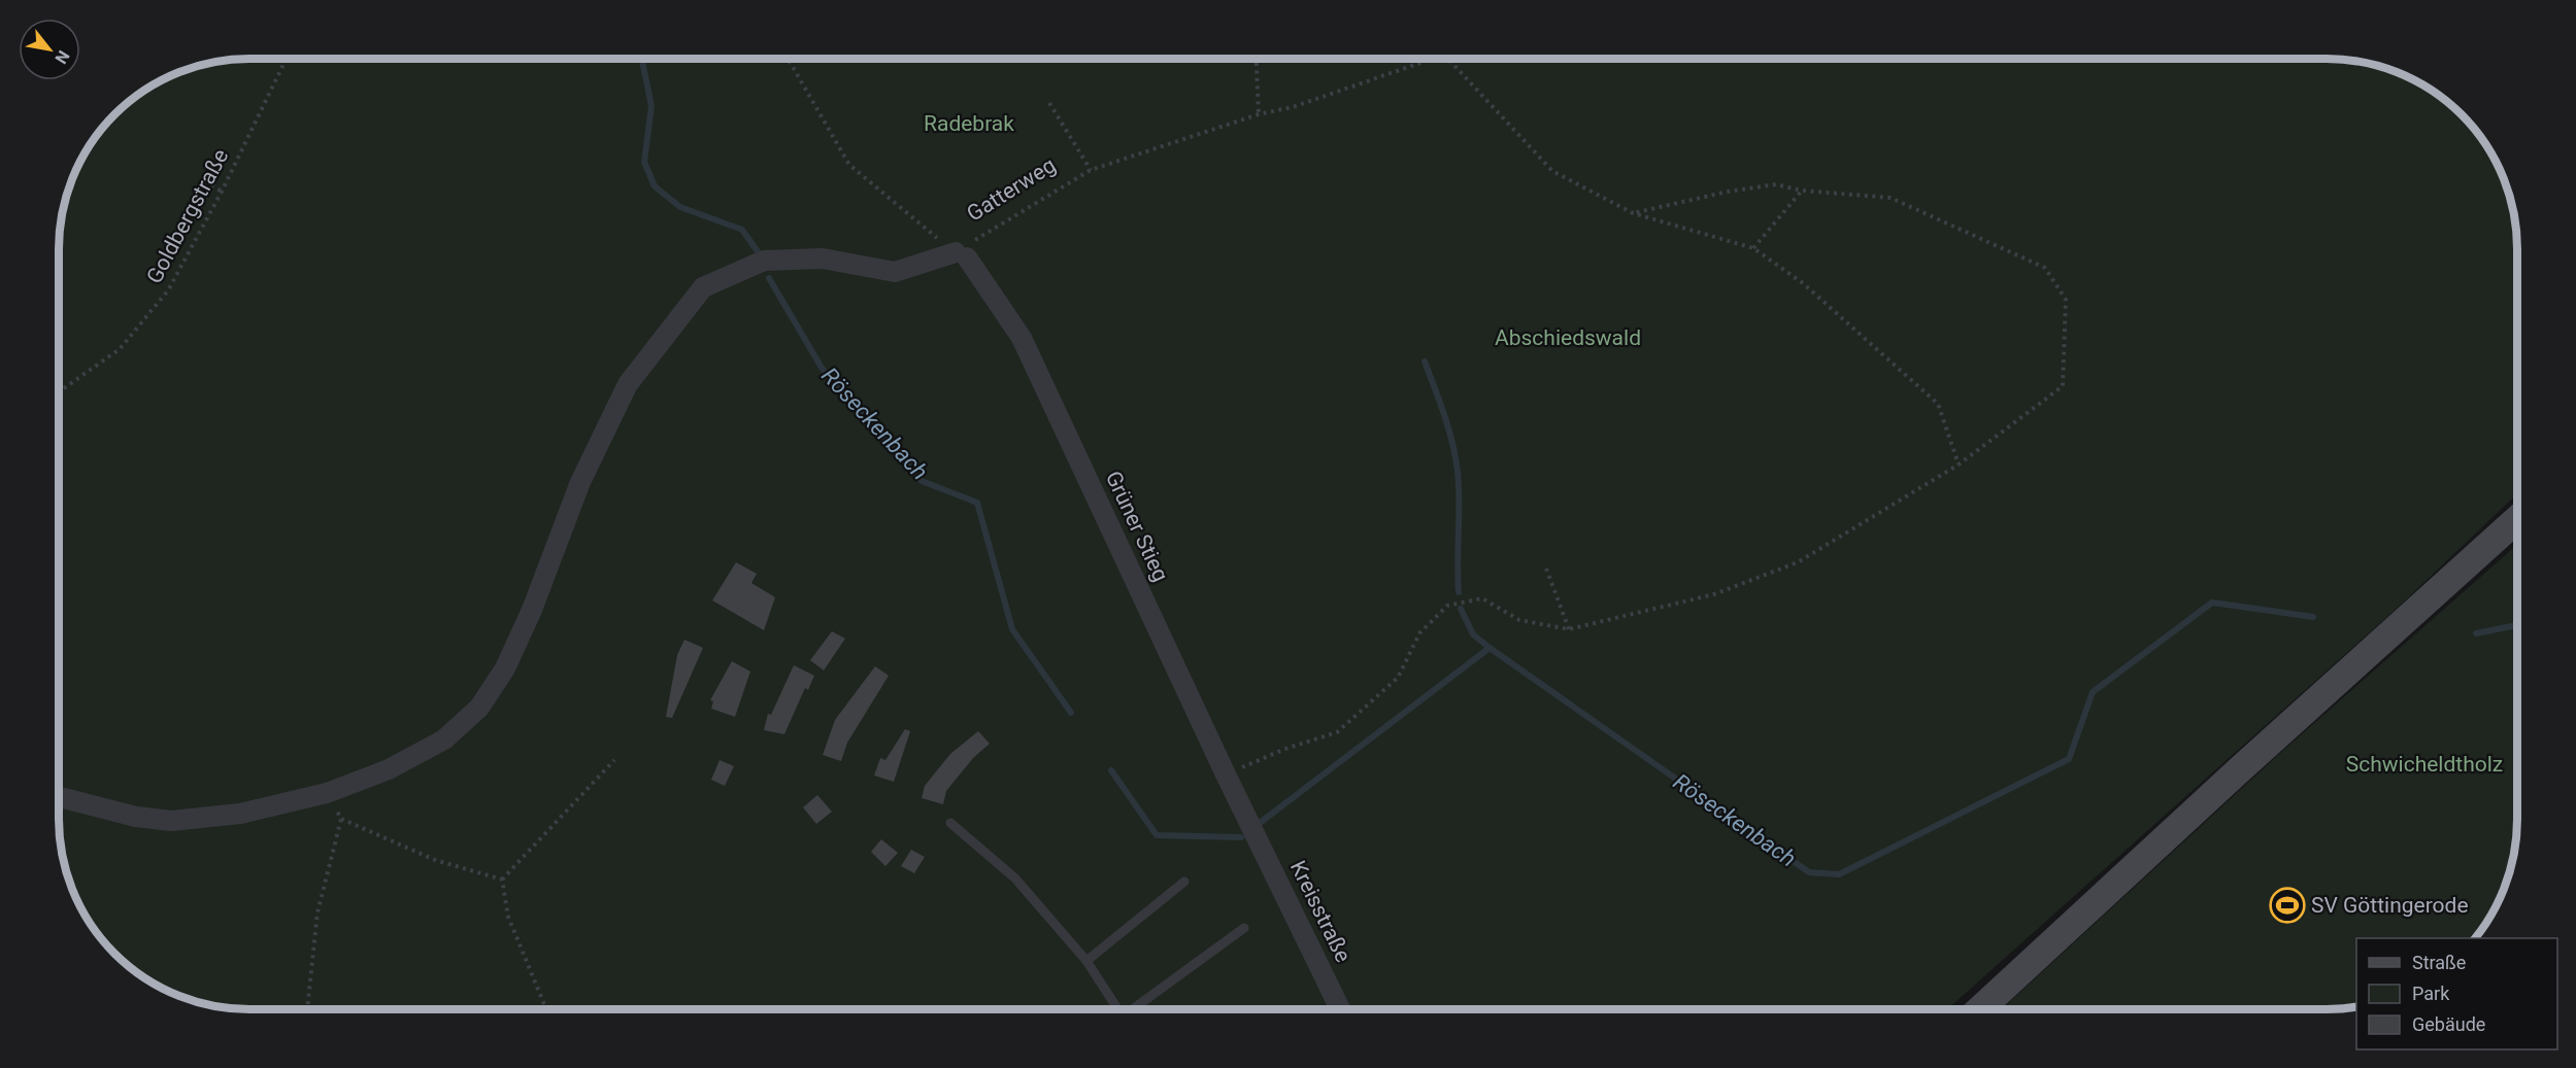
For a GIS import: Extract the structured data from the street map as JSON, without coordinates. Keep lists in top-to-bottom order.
{
  "streets": {
    "street": ["Grüner Stieg", "Kreisstraße"],
    "path": ["Gatterweg", "Goldbergstraße"]
  },
  "crossings": [
    ["Gatterweg", "Grüner Stieg"],
    ["Grüner Stieg", "Kreisstraße"]
  ],
  "water": ["Röseckenbach"],
  "parks": ["Radebrak", "Abschiedswald", "Schwicheldtholz"],
  "places": {
    "sports": ["SV Göttingerode"]
  },
  "legend": ["Straße", "Park", "Gebäude"],
  "north": "bottom right"
}
